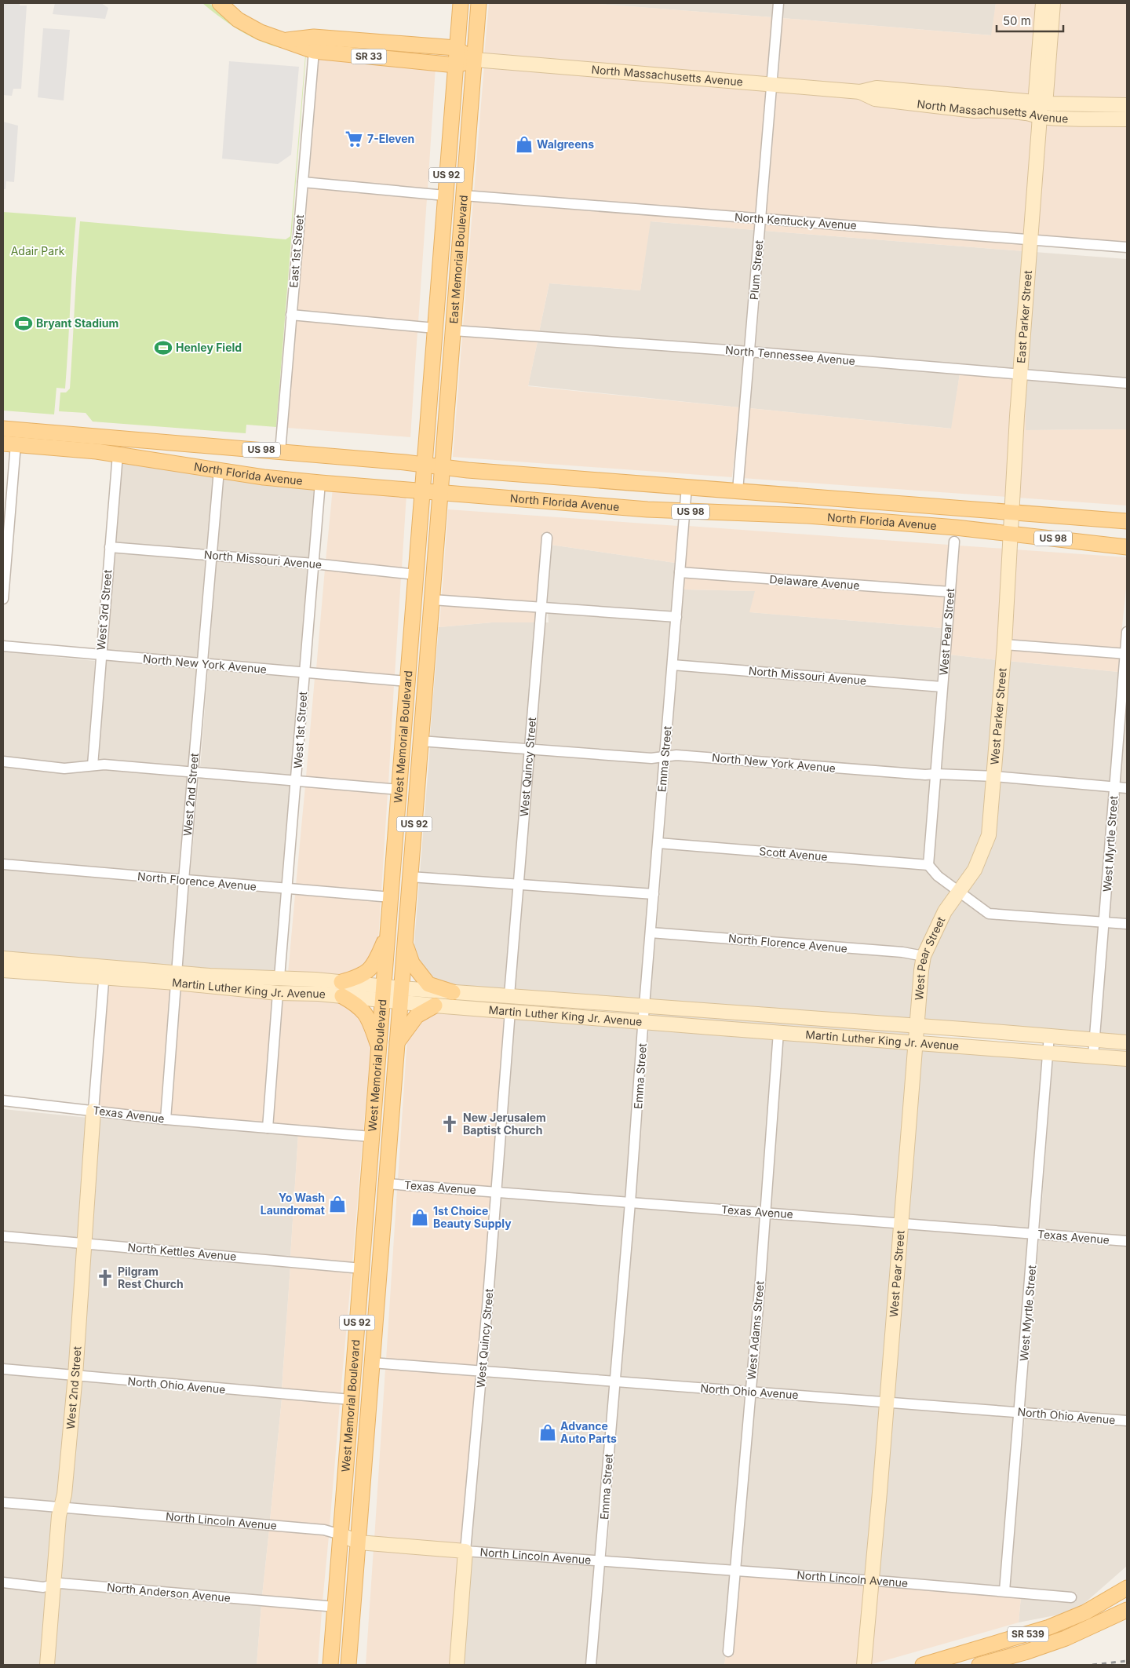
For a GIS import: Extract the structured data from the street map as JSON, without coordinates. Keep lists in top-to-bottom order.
{
  "streets": {
    "main road": [
      "SR 33",
      "US 92",
      "East Memorial Boulevard",
      "US 98",
      "North Florida Avenue",
      "West Memorial Boulevard",
      "SR 539"
    ],
    "street": [
      "North Massachusetts Avenue",
      "North Kentucky Avenue",
      "East 1st Street",
      "Plum Street",
      "East Parker Street",
      "North Tennessee Avenue",
      "North Missouri Avenue",
      "Delaware Avenue",
      "West 3rd Street",
      "West Pear Street",
      "North New York Avenue",
      "West Parker Street",
      "West 1st Street",
      "Emma Street",
      "West Quincy Street",
      "West 2nd Street",
      "West Myrtle Street",
      "Scott Avenue",
      "North Florence Avenue",
      "Martin Luther King Jr. Avenue",
      "Texas Avenue",
      "North Kettles Avenue",
      "West Adams Street",
      "North Ohio Avenue",
      "North Lincoln Avenue",
      "North Anderson Avenue"
    ]
  },
  "crossings": [
    ["SR 33", "North Massachusetts Avenue"],
    ["SR 33", "East 1st Street"],
    ["SR 33", "East Memorial Boulevard"],
    ["North Massachusetts Avenue", "East Memorial Boulevard"],
    ["North Massachusetts Avenue", "Plum Street"],
    ["North Massachusetts Avenue", "East Parker Street"],
    ["North Kentucky Avenue", "East Memorial Boulevard"],
    ["North Kentucky Avenue", "Plum Street"],
    ["North Kentucky Avenue", "East Parker Street"],
    ["East 1st Street", "North Florida Avenue"],
    ["East Memorial Boulevard", "North Tennessee Avenue"],
    ["East Memorial Boulevard", "North Florida Avenue"],
    ["East Memorial Boulevard", "West Memorial Boulevard"],
    ["Plum Street", "North Tennessee Avenue"],
    ["Plum Street", "North Florida Avenue"],
    ["East Parker Street", "North Tennessee Avenue"],
    ["East Parker Street", "North Florida Avenue"],
    ["East Parker Street", "West Parker Street"],
    ["North Florida Avenue", "West 3rd Street"],
    ["North Florida Avenue", "West Parker Street"],
    ["North Florida Avenue", "West 1st Street"],
    ["North Florida Avenue", "West Memorial Boulevard"],
    ["North Florida Avenue", "Emma Street"],
    ["North Florida Avenue", "West 2nd Street"],
    ["North Missouri Avenue", "West 3rd Street"],
    ["North Missouri Avenue", "West Pear Street"],
    ["North Missouri Avenue", "West 1st Street"],
    ["North Missouri Avenue", "West Memorial Boulevard"],
    ["North Missouri Avenue", "Emma Street"],
    ["North Missouri Avenue", "West 2nd Street"],
    ["Delaware Avenue", "West Pear Street"],
    ["Delaware Avenue", "Emma Street"],
    ["West 3rd Street", "North New York Avenue"],
    ["West Pear Street", "North New York Avenue"],
    ["West Pear Street", "West Parker Street"],
    ["West Pear Street", "Scott Avenue"],
    ["West Pear Street", "North Florence Avenue"],
    ["West Pear Street", "Martin Luther King Jr. Avenue"],
    ["West Pear Street", "Texas Avenue"],
    ["West Pear Street", "North Ohio Avenue"],
    ["West Pear Street", "North Lincoln Avenue"],
    ["North New York Avenue", "West Parker Street"],
    ["North New York Avenue", "West 1st Street"],
    ["North New York Avenue", "West Memorial Boulevard"],
    ["North New York Avenue", "Emma Street"],
    ["North New York Avenue", "West Quincy Street"],
    ["North New York Avenue", "West 2nd Street"],
    ["North New York Avenue", "West Myrtle Street"],
    ["West 1st Street", "North Florence Avenue"],
    ["West 1st Street", "Martin Luther King Jr. Avenue"],
    ["West Memorial Boulevard", "North Florence Avenue"],
    ["West Memorial Boulevard", "Martin Luther King Jr. Avenue"],
    ["West Memorial Boulevard", "Texas Avenue"],
    ["West Memorial Boulevard", "North Kettles Avenue"],
    ["West Memorial Boulevard", "North Ohio Avenue"],
    ["West Memorial Boulevard", "North Lincoln Avenue"],
    ["West Memorial Boulevard", "North Anderson Avenue"],
    ["Emma Street", "Scott Avenue"],
    ["Emma Street", "North Florence Avenue"],
    ["Emma Street", "Martin Luther King Jr. Avenue"],
    ["Emma Street", "Texas Avenue"],
    ["Emma Street", "North Ohio Avenue"],
    ["Emma Street", "North Lincoln Avenue"],
    ["West Quincy Street", "Martin Luther King Jr. Avenue"],
    ["West Quincy Street", "Texas Avenue"],
    ["West Quincy Street", "North Ohio Avenue"],
    ["West Quincy Street", "North Lincoln Avenue"],
    ["West 2nd Street", "North Florence Avenue"],
    ["West 2nd Street", "Martin Luther King Jr. Avenue"],
    ["West 2nd Street", "Texas Avenue"],
    ["West 2nd Street", "North Kettles Avenue"],
    ["West 2nd Street", "North Ohio Avenue"],
    ["West 2nd Street", "North Lincoln Avenue"],
    ["West 2nd Street", "North Anderson Avenue"],
    ["West Myrtle Street", "Martin Luther King Jr. Avenue"],
    ["West Myrtle Street", "Texas Avenue"],
    ["West Myrtle Street", "North Ohio Avenue"],
    ["West Myrtle Street", "North Lincoln Avenue"],
    ["Martin Luther King Jr. Avenue", "West Adams Street"],
    ["Texas Avenue", "West Adams Street"],
    ["West Adams Street", "North Ohio Avenue"],
    ["West Adams Street", "North Lincoln Avenue"]
  ],
  "parks": ["Adair Park"],
  "places": {
    "supermarket": ["7-Eleven"],
    "shop": [
      "Walgreens",
      "Yo Wash Laundromat",
      "1st Choice Beauty Supply",
      "Advance Auto Parts"
    ],
    "sports": ["Bryant Stadium", "Henley Field"],
    "church": ["New Jerusalem Baptist Church", "Pilgram Rest Church"]
  },
  "scale_bar": "50 m"
}
